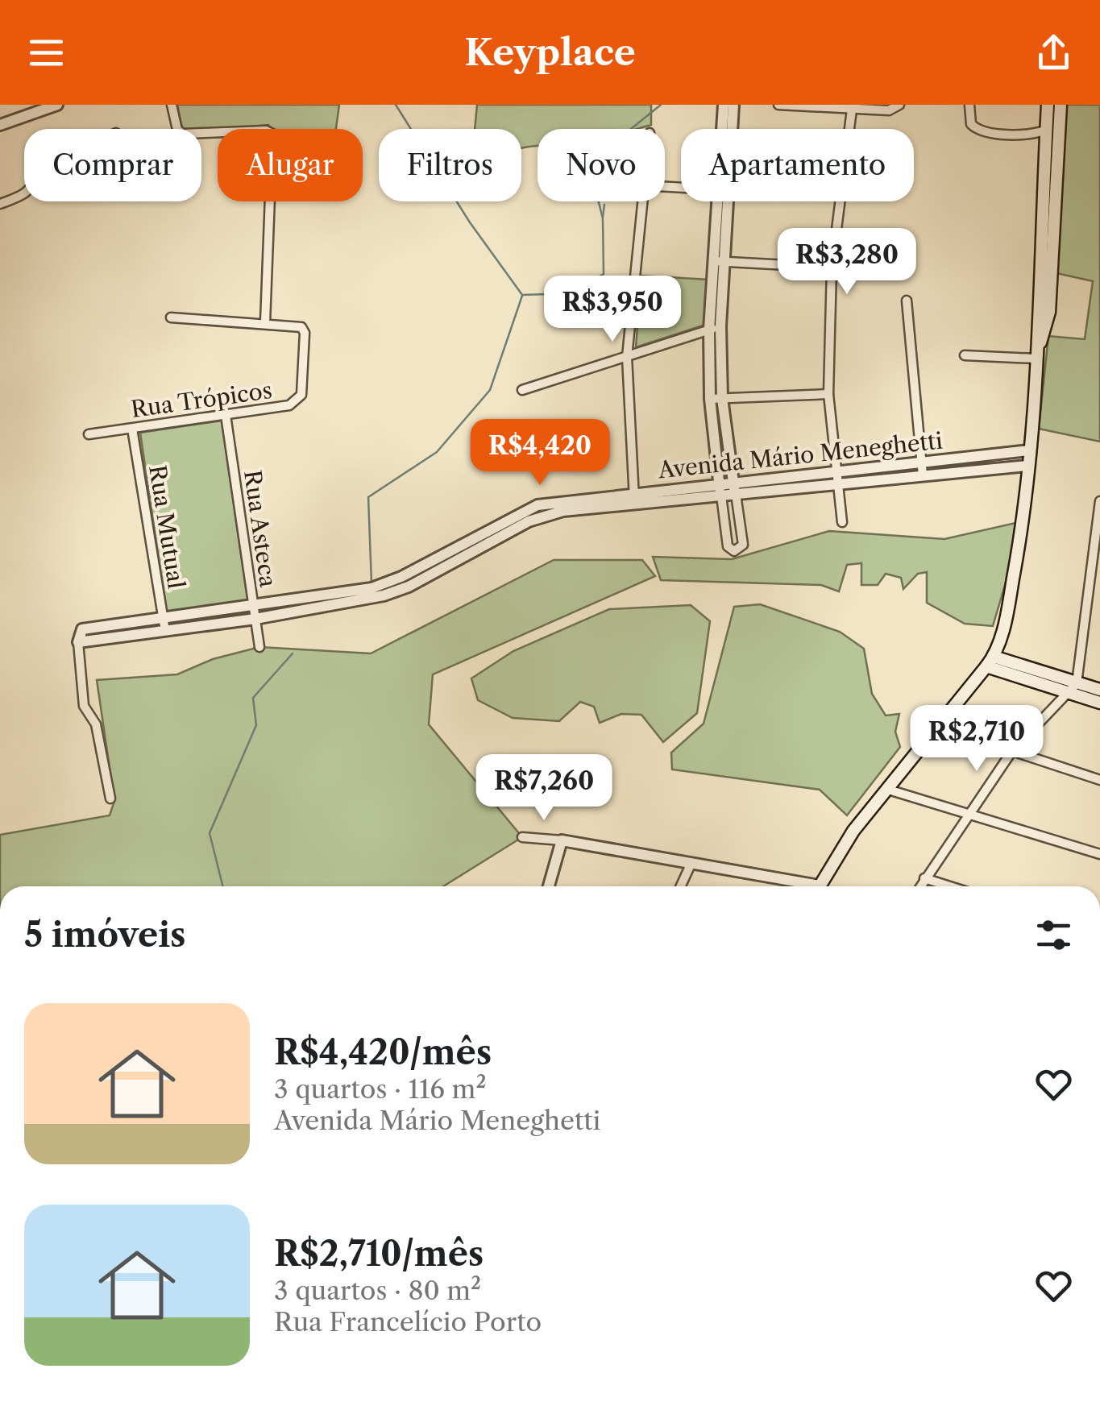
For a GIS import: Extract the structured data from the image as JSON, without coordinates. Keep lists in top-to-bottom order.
{
  "streets": {
    "street": [
      "Rua Trópicos",
      "Avenida Mário Meneghetti",
      "Rua Mutual",
      "Rua Asteca"
    ]
  },
  "crossings": [
    ["Rua Trópicos", "Rua Mutual"],
    ["Rua Trópicos", "Rua Asteca"],
    ["Avenida Mário Meneghetti", "Rua Mutual"],
    ["Avenida Mário Meneghetti", "Rua Asteca"]
  ],
  "page": {
    "header": "Keyplace",
    "chip": [
      "Comprar",
      "Alugar",
      "Filtros",
      "Novo",
      "Apartamento"
    ],
    "price": [
      "R$3,280",
      "R$3,950",
      "R$4,420",
      "R$2,710",
      "R$7,260"
    ],
    "heading": "5 imóveis",
    "list": [
      {
        "name": "R$4,420/mês",
        "note": "3 quartos · 116 m² · Avenida Mário Meneghetti"
      },
      {
        "name": "R$2,710/mês",
        "note": "3 quartos · 80 m² · Rua Francelício Porto"
      }
    ]
  }
}
